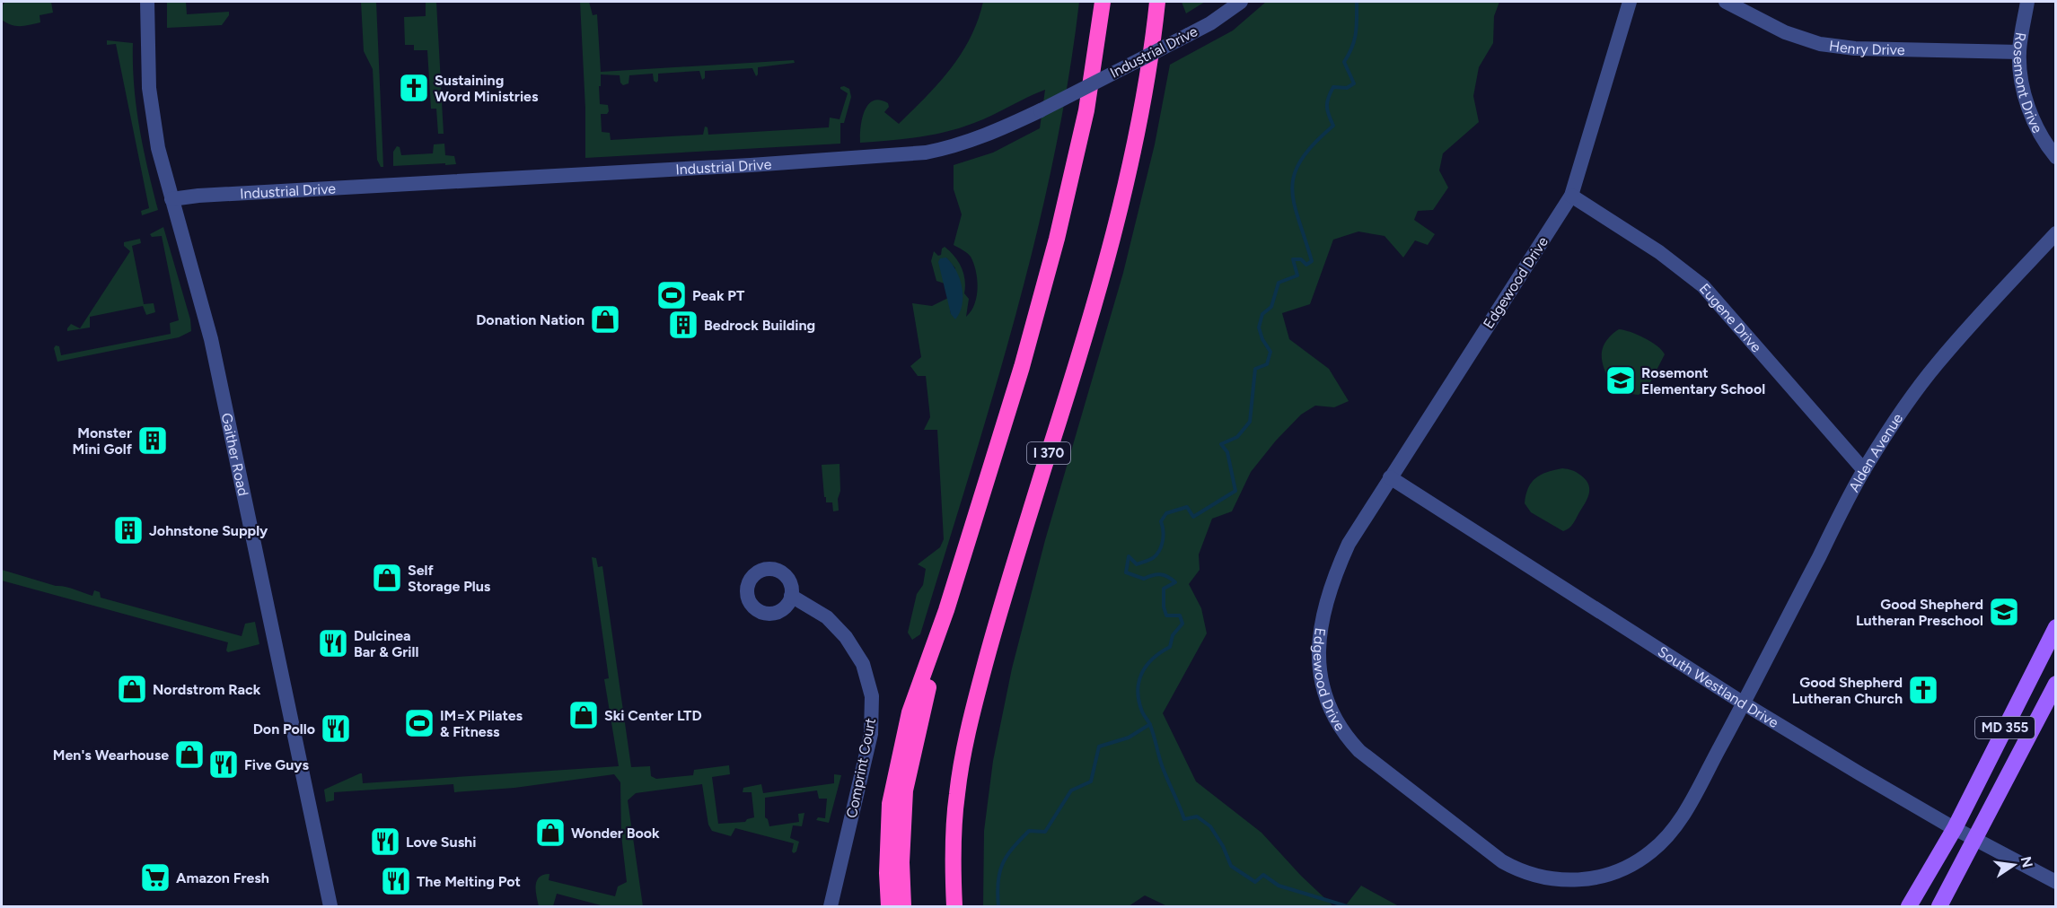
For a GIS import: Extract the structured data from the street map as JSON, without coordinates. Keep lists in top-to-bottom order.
{
  "streets": {
    "highway": ["I 370"],
    "main road": ["MD 355"],
    "street": [
      "Henry Drive",
      "Industrial Drive",
      "Rosemont Drive",
      "Edgewood Drive",
      "Eugene Drive",
      "Alden Avenue",
      "Gaither Road",
      "South Westland Drive",
      "Comprint Court"
    ]
  },
  "crossings": [
    ["Henry Drive", "Rosemont Drive"],
    ["Industrial Drive", "Gaither Road"],
    ["Edgewood Drive", "Eugene Drive"],
    ["Edgewood Drive", "Alden Avenue"],
    ["Edgewood Drive", "South Westland Drive"],
    ["Eugene Drive", "Alden Avenue"],
    ["Alden Avenue", "South Westland Drive"],
    ["South Westland Drive", "MD 355"]
  ],
  "places": {
    "church": ["Sustaining Word Ministries", "Good Shepherd Lutheran Church"],
    "sports": ["Peak PT", "IM=X Pilates & Fitness"],
    "shop": [
      "Donation Nation",
      "Self Storage Plus",
      "Nordstrom Rack",
      "Ski Center LTD",
      "Men's Wearhouse",
      "Wonder Book"
    ],
    "building": ["Bedrock Building", "Monster Mini Golf", "Johnstone Supply"],
    "school or university": ["Rosemont Elementary School", "Good Shepherd Lutheran Preschool"],
    "restaurant": [
      "Dulcinea Bar & Grill",
      "Don Pollo",
      "Five Guys",
      "Love Sushi",
      "The Melting Pot"
    ],
    "supermarket": ["Amazon Fresh"]
  },
  "north": "right"
}
